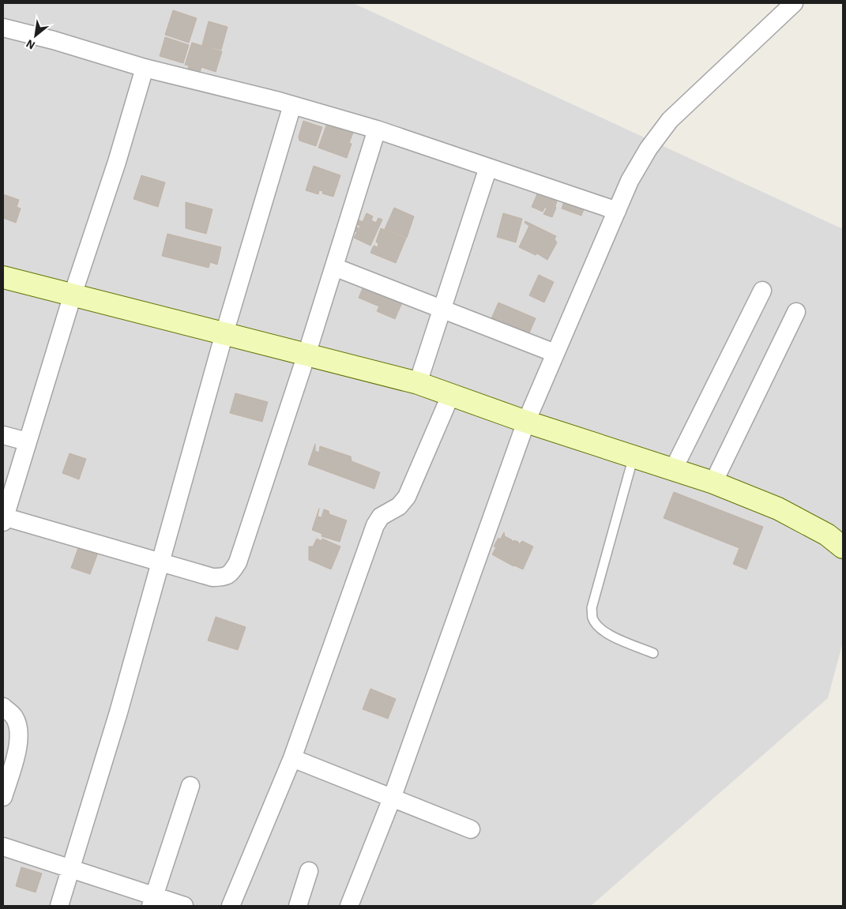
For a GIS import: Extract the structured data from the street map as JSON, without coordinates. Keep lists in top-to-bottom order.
{
  "north": "bottom left"
}
